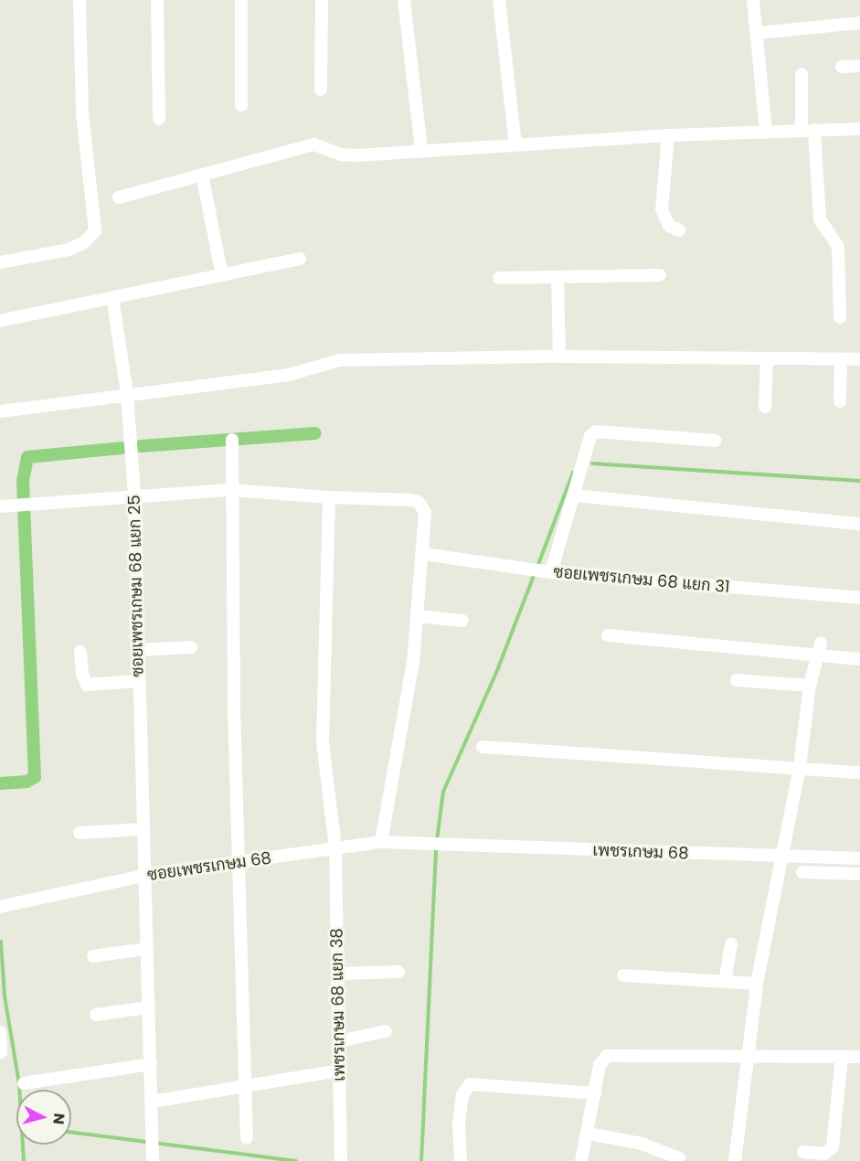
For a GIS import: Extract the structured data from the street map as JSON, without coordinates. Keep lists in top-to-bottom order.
{
  "streets": {
    "street": [
      "ซอยเพชรเกษม 68 แยก 31",
      "ซอยเพชรเกษม 68 แยก 25",
      "เพชรเกษม 68",
      "ซอยเพชรเกษม 68",
      "เพชรเกษม 68 แยก 38"
    ]
  },
  "crossings": [
    ["ซอยเพชรเกษม 68 แยก 25", "ซอยเพชรเกษม 68"],
    ["เพชรเกษม 68", "ซอยเพชรเกษม 68"],
    ["ซอยเพชรเกษม 68", "เพชรเกษม 68 แยก 38"]
  ],
  "north": "right"
}
